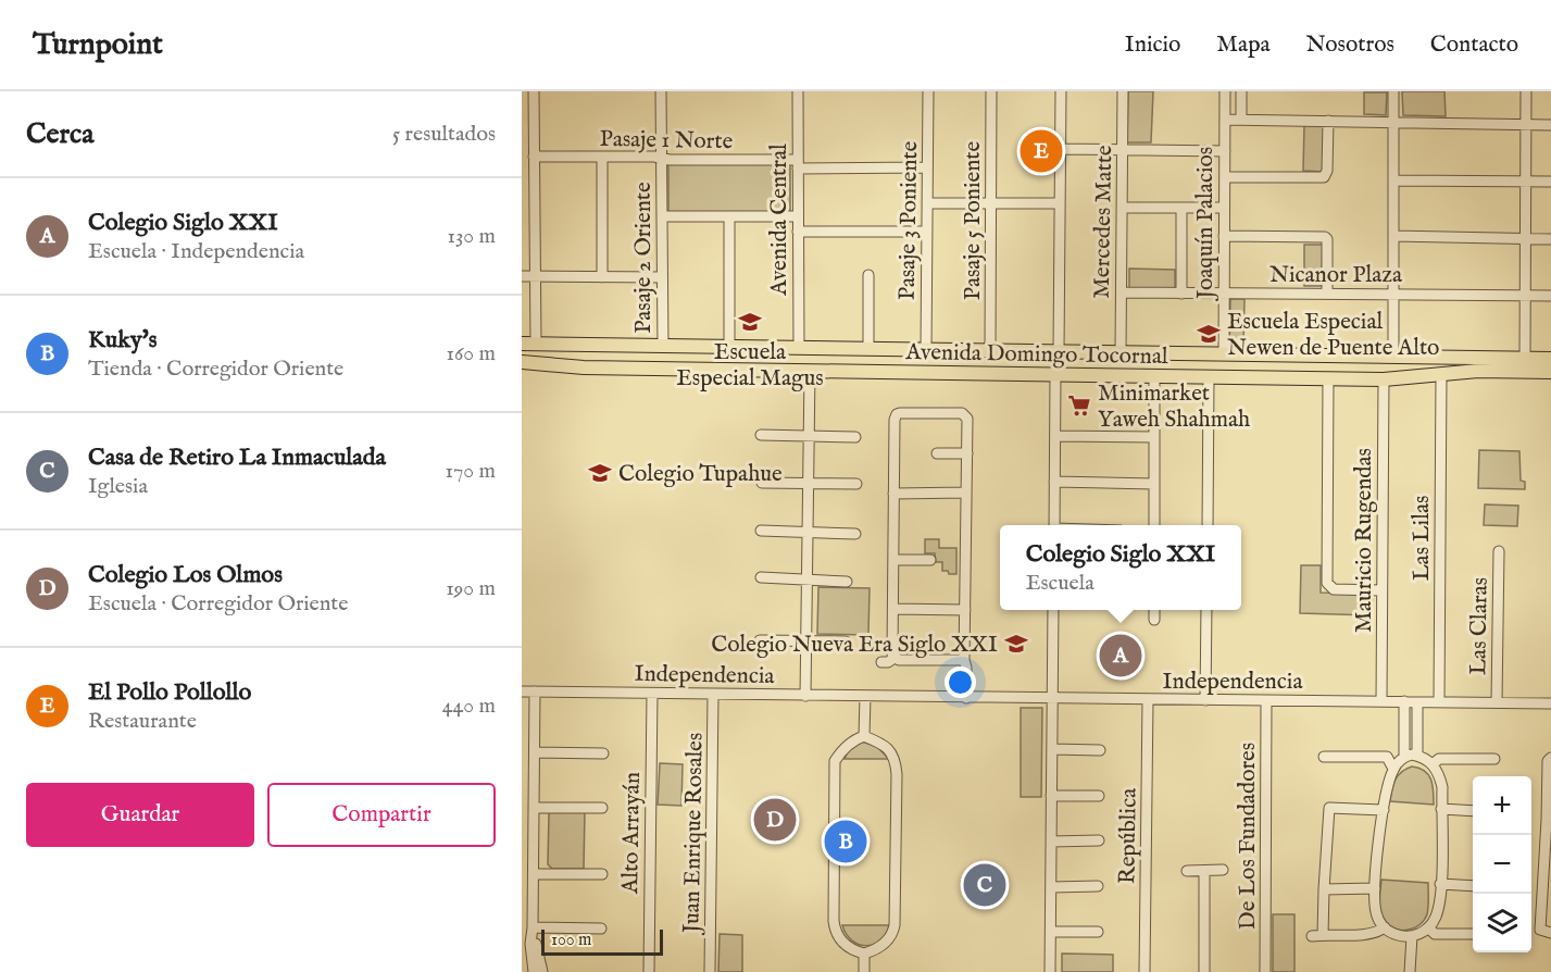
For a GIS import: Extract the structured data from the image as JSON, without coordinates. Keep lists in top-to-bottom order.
{
  "streets": {
    "main road": ["Avenida Domingo Tocornal"],
    "street": [
      "Pasaje 1 Norte",
      "Avenida Central",
      "Pasaje 3 Poniente",
      "Pasaje 5 Poniente",
      "Mercedes Matte",
      "Joaquín Palacios",
      "Pasaje 2 Oriente",
      "Nicanor Plaza",
      "Las Lilas",
      "Mauricio Rugendas",
      "Las Claras",
      "Independencia",
      "Alto Arrayán",
      "Juan Enrique Rosales",
      "República",
      "De Los Fundadores"
    ]
  },
  "crossings": [
    ["Pasaje 1 Norte", "Avenida Central"],
    ["Pasaje 1 Norte", "Pasaje 3 Poniente"],
    ["Pasaje 1 Norte", "Pasaje 2 Oriente"],
    ["Avenida Central", "Avenida Domingo Tocornal"],
    ["Pasaje 3 Poniente", "Avenida Domingo Tocornal"],
    ["Pasaje 5 Poniente", "Avenida Domingo Tocornal"],
    ["Mercedes Matte", "Nicanor Plaza"],
    ["Mercedes Matte", "Avenida Domingo Tocornal"],
    ["Joaquín Palacios", "Nicanor Plaza"],
    ["Joaquín Palacios", "Avenida Domingo Tocornal"],
    ["Pasaje 2 Oriente", "Avenida Domingo Tocornal"],
    ["Avenida Domingo Tocornal", "Las Lilas"],
    ["Avenida Domingo Tocornal", "Mauricio Rugendas"],
    ["Las Lilas", "Independencia"],
    ["Mauricio Rugendas", "Independencia"],
    ["Las Claras", "Independencia"],
    ["Independencia", "Alto Arrayán"],
    ["Independencia", "Juan Enrique Rosales"],
    ["Independencia", "República"],
    ["Independencia", "De Los Fundadores"]
  ],
  "places": {
    "school or university": [
      "Escuela Especial Magus",
      "Escuela Especial Newen de Puente Alto",
      "Colegio Tupahue",
      "Colegio Nueva Era Siglo XXI"
    ],
    "supermarket": ["Minimarket Yaweh Shahmah"]
  },
  "scale_bar": "100 m",
  "page": {
    "header": "Turnpoint",
    "nav": [
      "Inicio",
      "Mapa",
      "Nosotros",
      "Contacto"
    ],
    "heading": ["Cerca", "5 resultados"],
    "pins": [
      "E",
      "A",
      "D",
      "B",
      "C"
    ],
    "list": [
      {
        "mark": "A",
        "name": "Colegio Siglo XXI",
        "note": "Escuela · Independencia",
        "value": "130 m"
      },
      {
        "mark": "B",
        "name": "Kuky's",
        "note": "Tienda · Corregidor Oriente",
        "value": "160 m"
      },
      {
        "mark": "C",
        "name": "Casa de Retiro La Inmaculada",
        "note": "Iglesia",
        "value": "170 m"
      },
      {
        "mark": "D",
        "name": "Colegio Los Olmos",
        "note": "Escuela · Corregidor Oriente",
        "value": "190 m"
      },
      {
        "mark": "E",
        "name": "El Pollo Pollollo",
        "note": "Restaurante",
        "value": "440 m"
      }
    ],
    "popup": ["Colegio Siglo XXI", "Escuela"],
    "buttons": ["Guardar", "Compartir"],
    "map_buttons": ["+", "−"],
    "scale": "100 m"
  }
}
